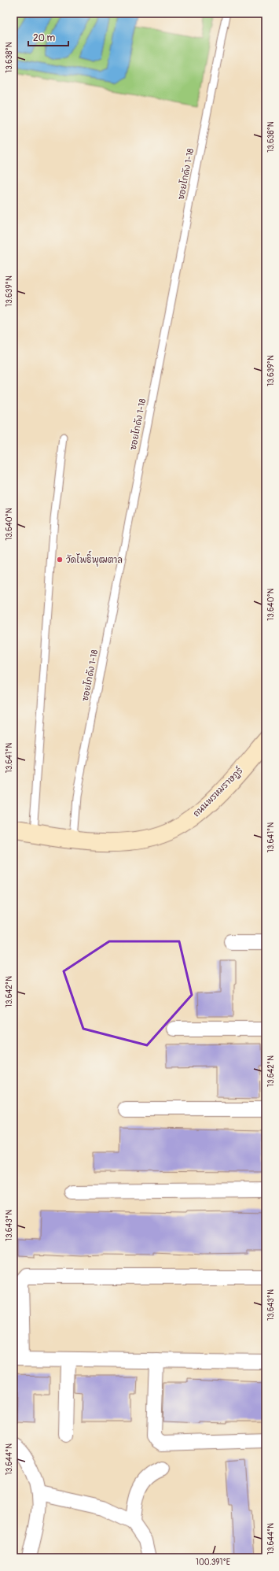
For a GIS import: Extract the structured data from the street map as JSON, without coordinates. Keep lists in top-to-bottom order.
{
  "streets": {
    "street": ["ถนนพรหมราษฎร์"],
    "lane": ["ซอยโกดัง 1-18"]
  },
  "crossings": [
    ["ซอยโกดัง 1-18", "ถนนพรหมราษฎร์"]
  ],
  "places": ["วัดโพธิ์พุฒตาล"],
  "scale_bar": "20 m",
  "coordinates": [
    "13.638°N",
    "13.639°N",
    "13.640°N",
    "13.641°N",
    "13.642°N",
    "13.643°N",
    "13.644°N",
    "100.391°E"
  ]
}
